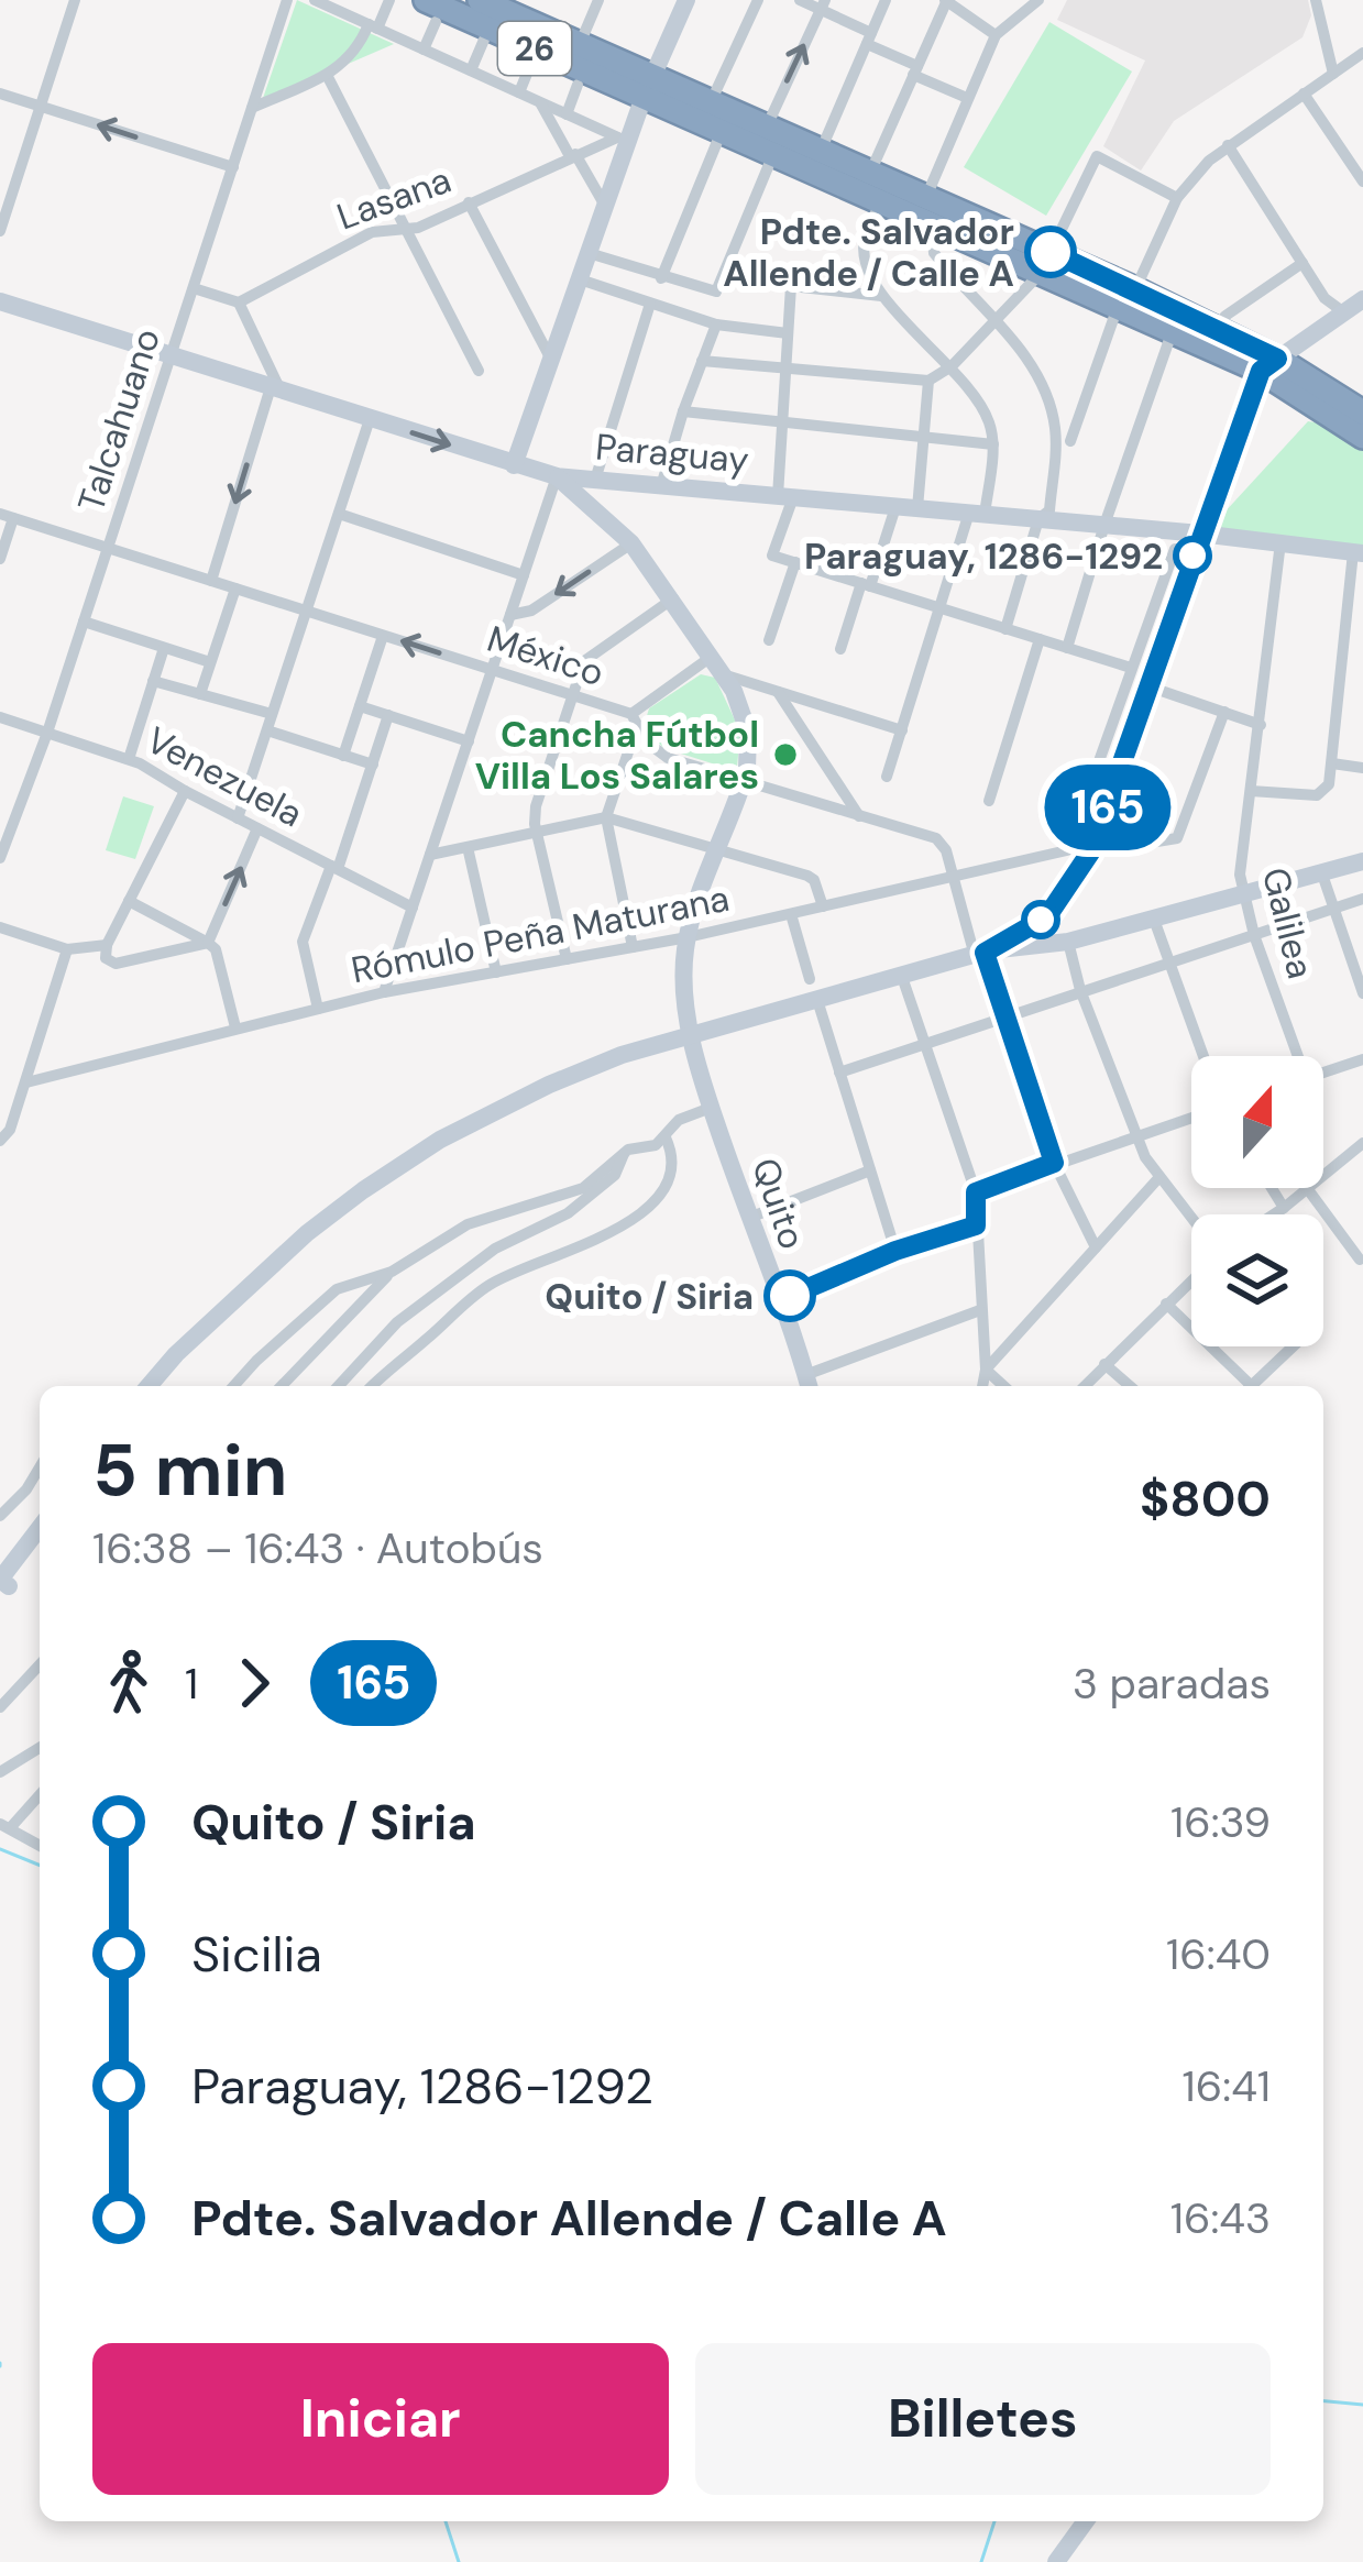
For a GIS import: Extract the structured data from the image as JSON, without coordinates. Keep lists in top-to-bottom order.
{
  "streets": {
    "highway": ["26"],
    "main road": ["Paraguay", "Quito"],
    "street": [
      "Lasana",
      "Talcahuano",
      "México",
      "Venezuela",
      "Galilea",
      "Rómulo Peña Maturana"
    ]
  },
  "crossings": [
    ["Talcahuano", "Paraguay"],
    ["Talcahuano", "México"],
    ["Talcahuano", "Venezuela"],
    ["Paraguay", "Galilea"],
    ["Paraguay", "Quito"],
    ["México", "Rómulo Peña Maturana"],
    ["México", "Quito"],
    ["Rómulo Peña Maturana", "Quito"]
  ],
  "places": [
    "Pdte. Salvador Allende / Calle A",
    "Paraguay, 1286-1292",
    "Cancha Fútbol Villa Los Salares",
    "Quito / Siria"
  ],
  "lines": ["bus line 165"],
  "north": "top",
  "page": {
    "on_map": "165",
    "heading": ["5 min", "16:38 – 16:43 · Autobús", "$800"],
    "legs": ["1", "165", "3 paradas"],
    "list": [
      {
        "name": "Quito / Siria",
        "value": "16:39"
      },
      {
        "name": "Sicilia",
        "value": "16:40"
      },
      {
        "name": "Paraguay, 1286-1292",
        "value": "16:41"
      },
      {
        "name": "Pdte. Salvador Allende / Calle A",
        "value": "16:43"
      }
    ],
    "buttons": ["Iniciar", "Billetes"]
  }
}
